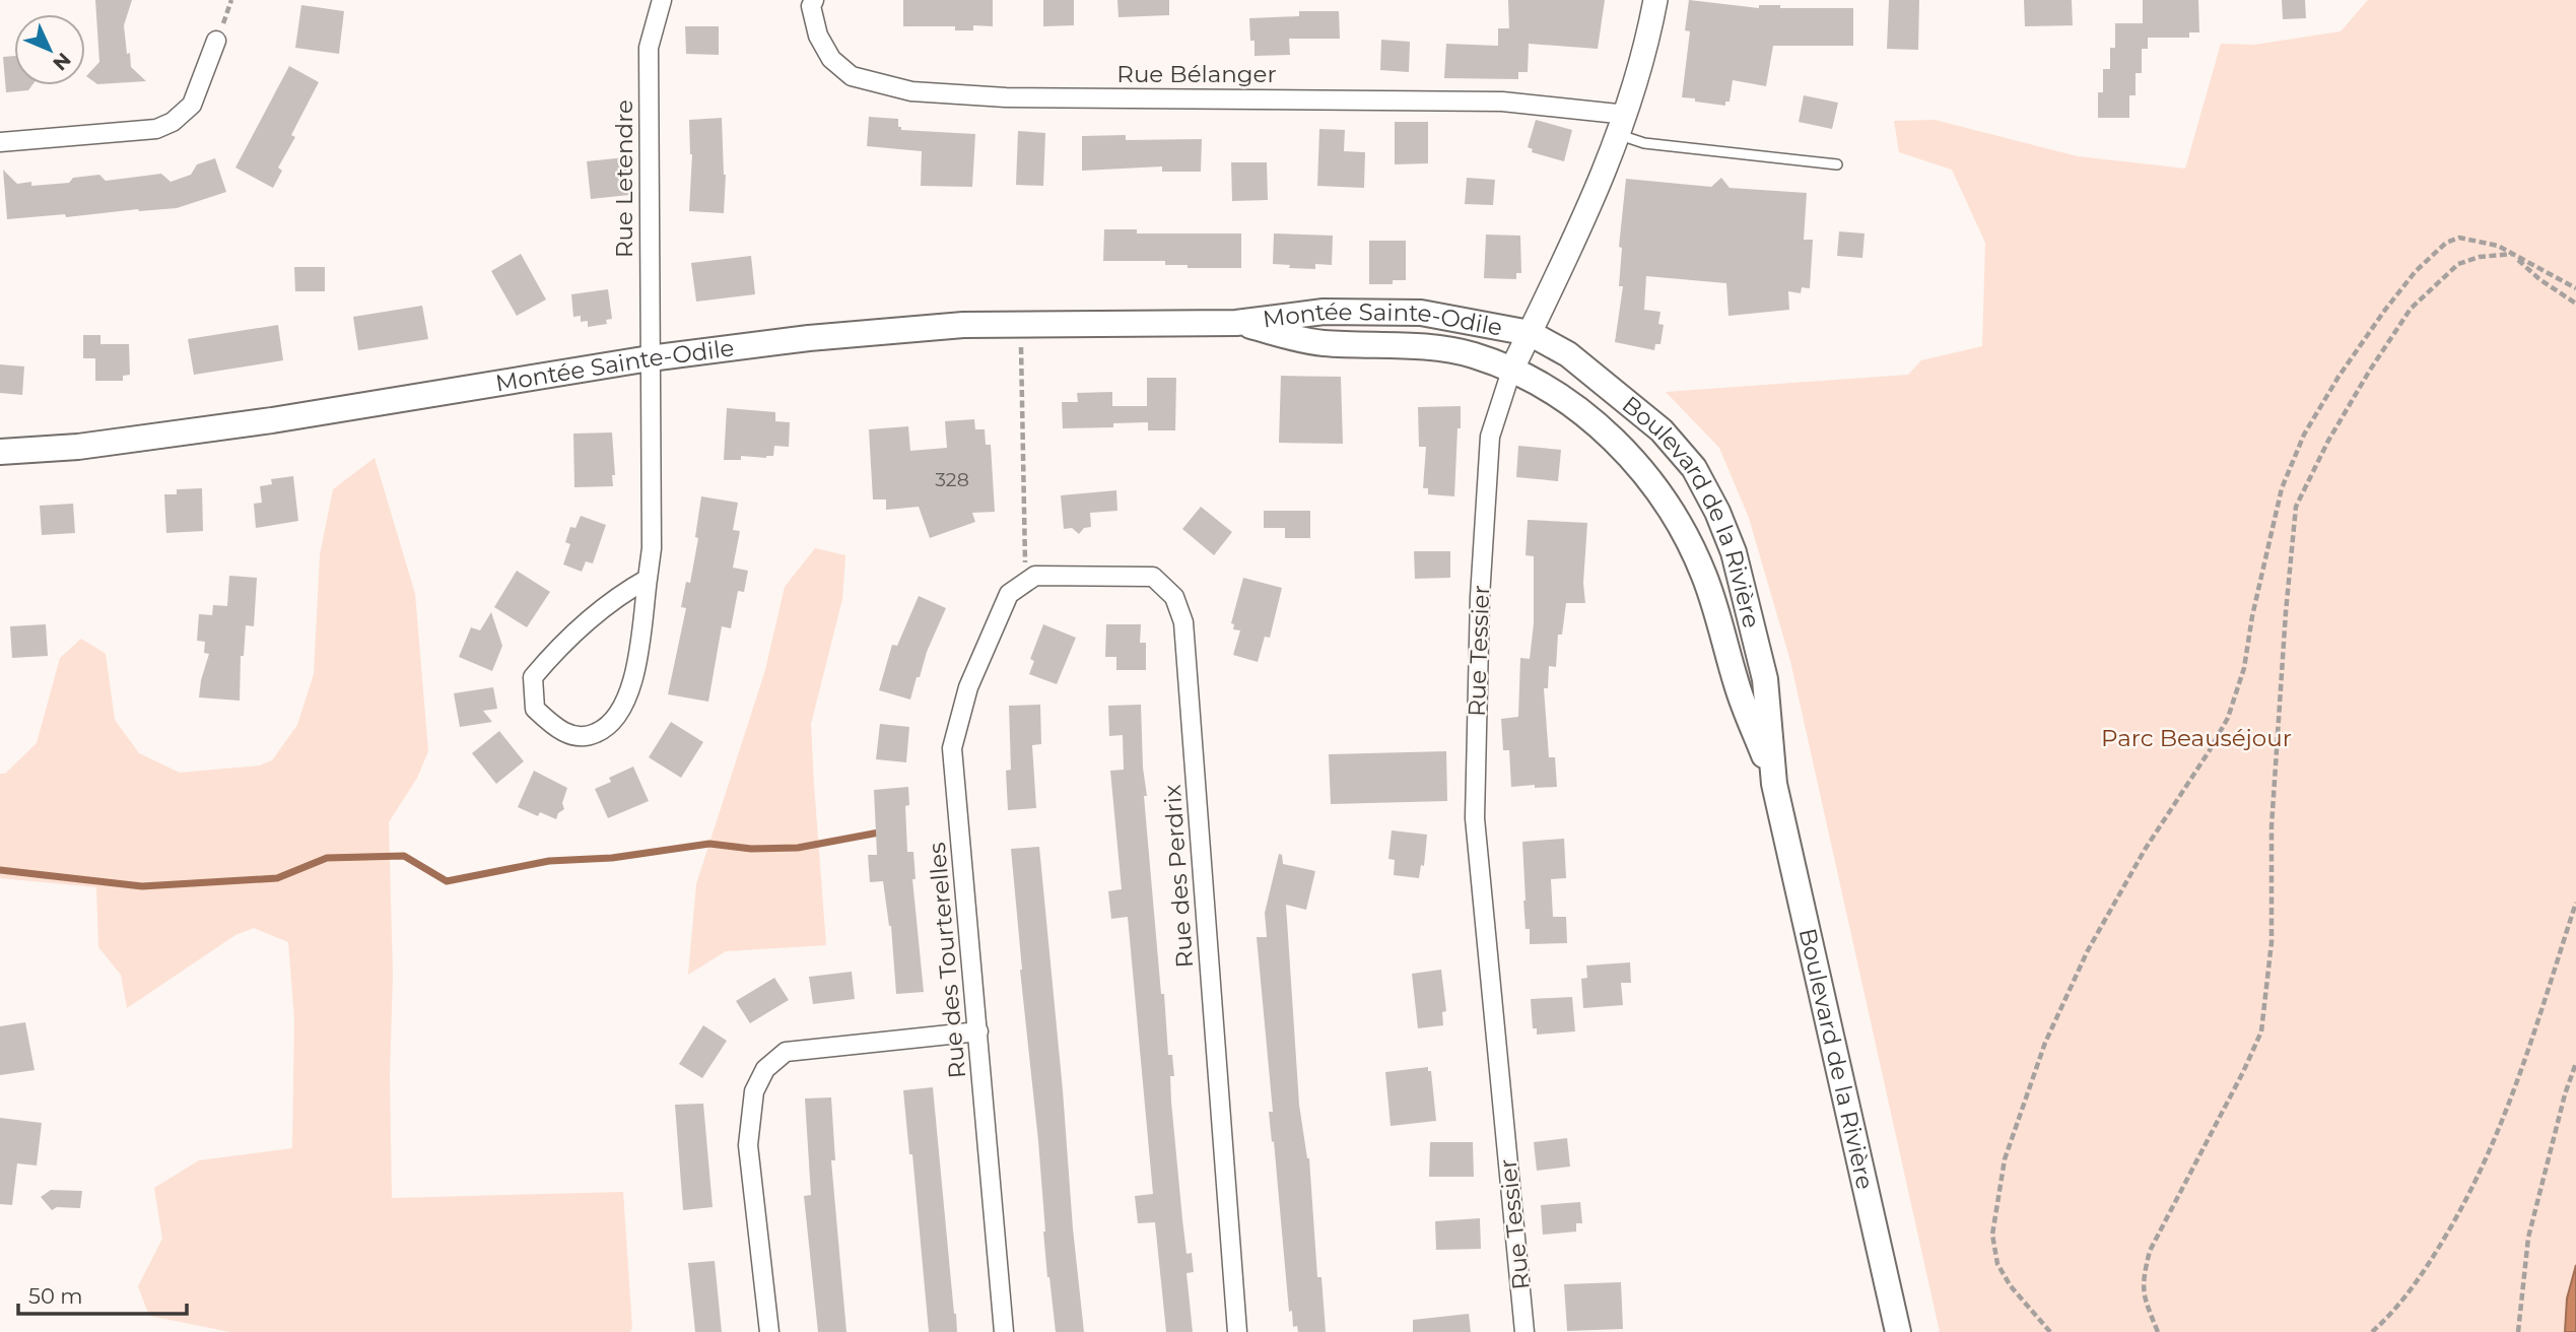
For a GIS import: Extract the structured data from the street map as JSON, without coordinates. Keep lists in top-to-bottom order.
{
  "streets": {
    "main road": ["Montée Sainte-Odile", "Boulevard de la Rivière"],
    "street": [
      "Rue Bélanger",
      "Rue Letendre",
      "Rue Tessier",
      "Rue des Perdrix",
      "Rue des Tourterelles"
    ]
  },
  "crossings": [
    ["Rue Bélanger", "Rue Tessier"],
    ["Rue Letendre", "Montée Sainte-Odile"],
    ["Montée Sainte-Odile", "Boulevard de la Rivière"],
    ["Montée Sainte-Odile", "Rue Tessier"],
    ["Boulevard de la Rivière", "Rue Tessier"],
    ["Rue des Perdrix", "Rue des Tourterelles"]
  ],
  "parks": ["Parc Beauséjour"],
  "house_numbers": ["328"],
  "scale_bar": "50 m",
  "north": "bottom right"
}
